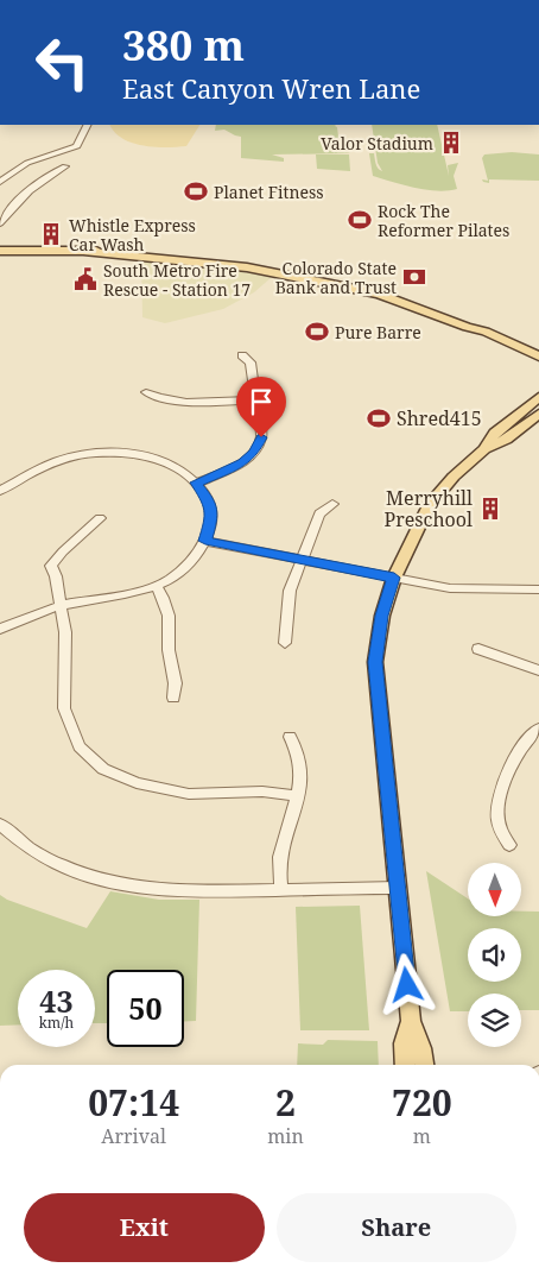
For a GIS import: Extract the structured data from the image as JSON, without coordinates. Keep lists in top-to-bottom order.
{
  "places": {
    "building": ["Valor Stadium", "Whistle Express Car Wash", "Merryhill Preschool"],
    "sports": [
      "Planet Fitness",
      "Rock The Reformer Pilates",
      "Pure Barre",
      "Shred415"
    ],
    "bank": ["Colorado State Bank and Trust"],
    "public building": ["South Metro Fire Rescue - Station 17"]
  },
  "north": "bottom",
  "page": {
    "turn": ["380 m", "East Canyon Wren Lane"],
    "speed": "43 km/h",
    "limit": "50",
    "eta": [
      "07:14",
      "Arrival",
      "2",
      "min",
      "720",
      "m"
    ],
    "buttons": ["Exit", "Share"]
  }
}
